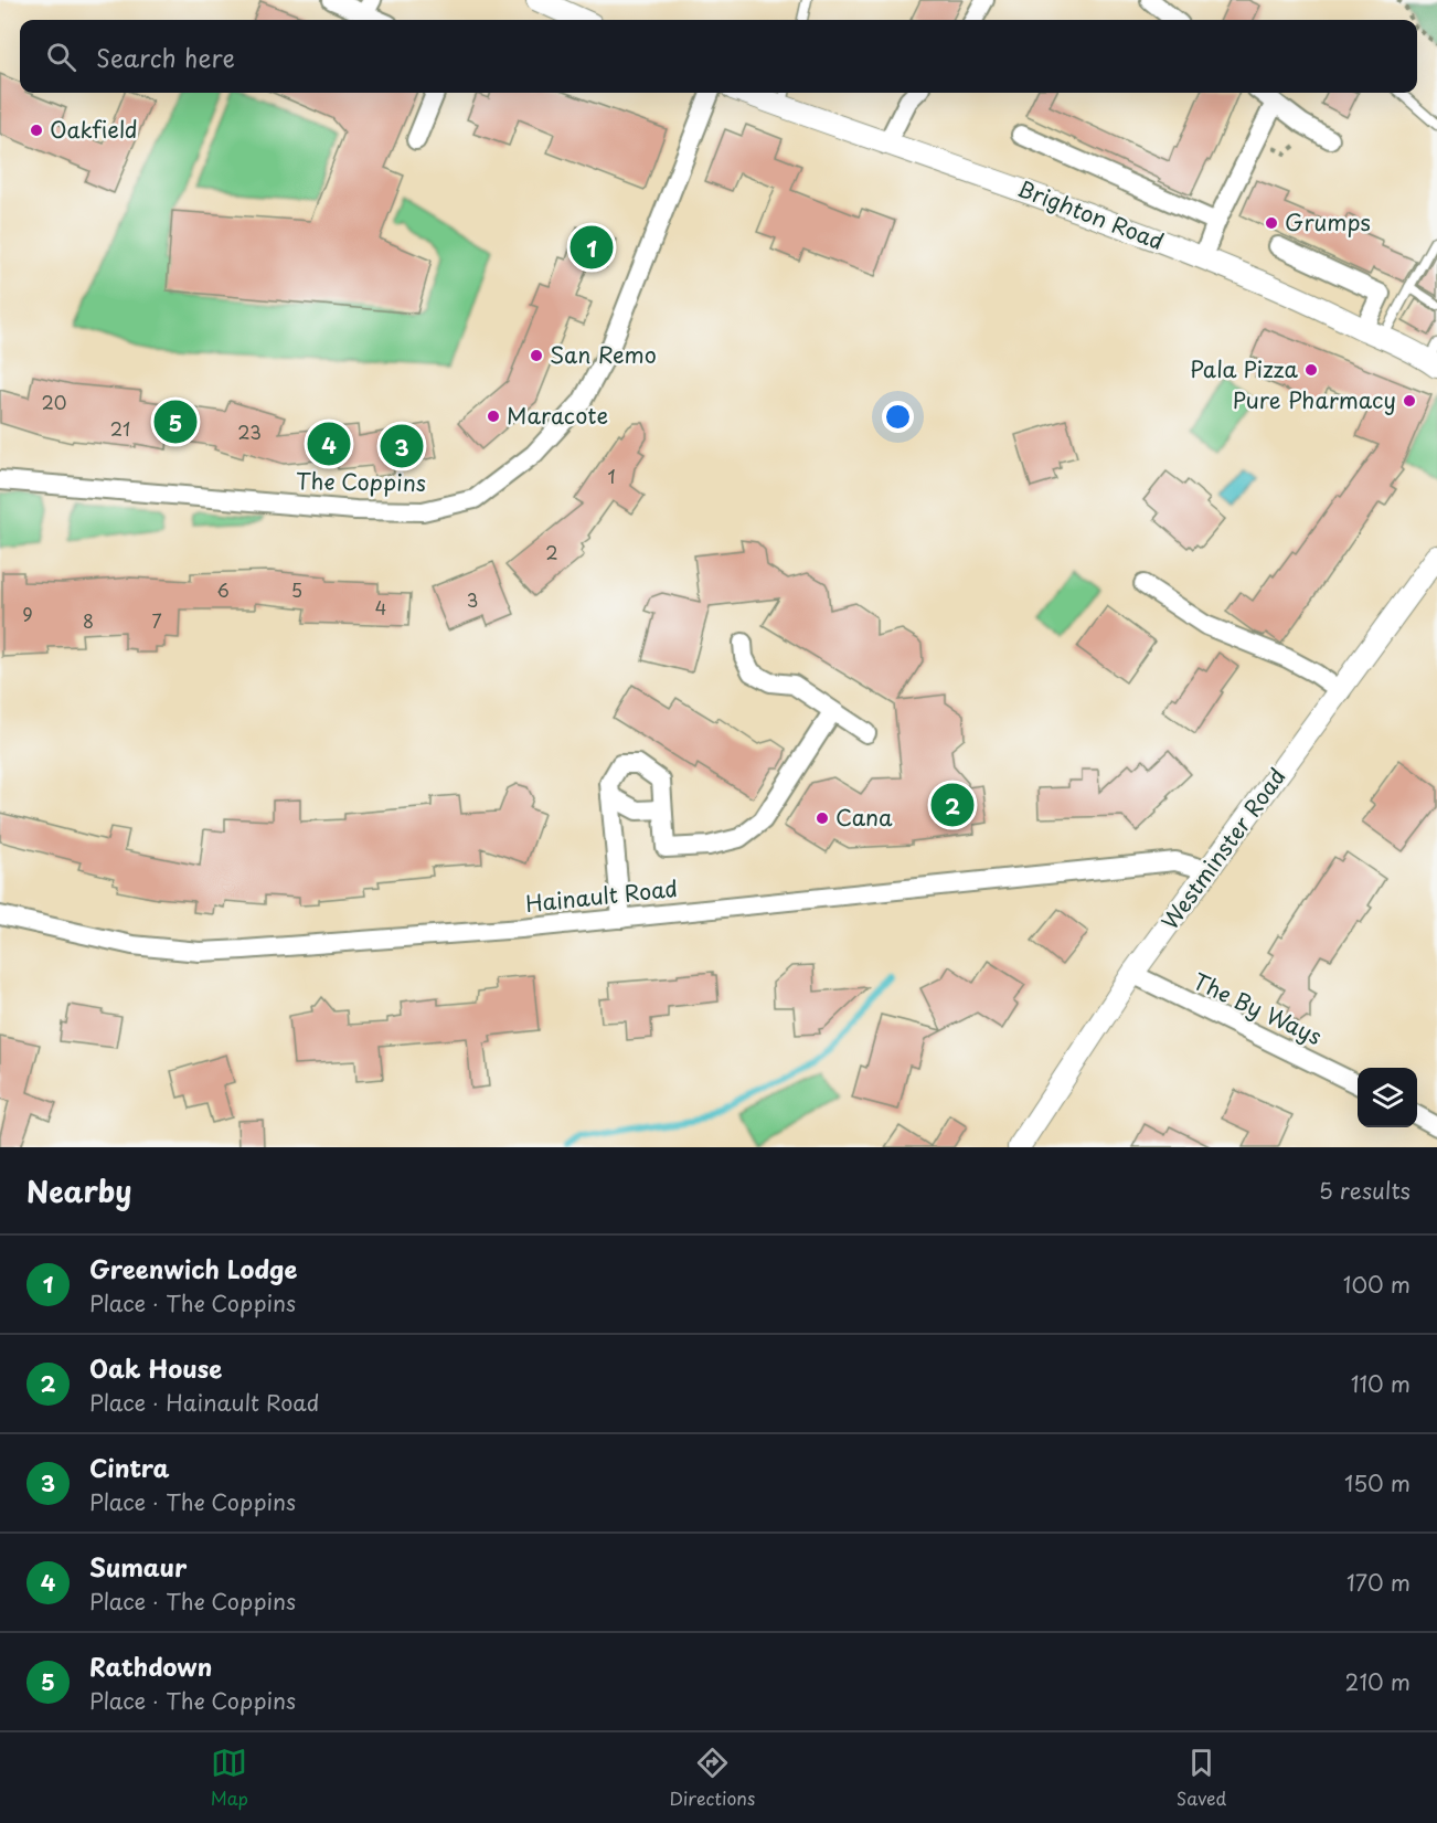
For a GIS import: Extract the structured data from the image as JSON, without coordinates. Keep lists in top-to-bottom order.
{
  "streets": {
    "street": [
      "Brighton Road",
      "The Coppins",
      "Westminster Road",
      "Hainault Road",
      "The By Ways"
    ]
  },
  "crossings": [
    ["Westminster Road", "Hainault Road"],
    ["Westminster Road", "The By Ways"]
  ],
  "places": [
    "Oakfield",
    "Grumps",
    "San Remo",
    "Pala Pizza",
    "Pure Pharmacy",
    "Maracote",
    "Cana"
  ],
  "house_numbers": [
    "20",
    "21",
    "23",
    "1",
    "2",
    "6",
    "5",
    "3",
    "4",
    "9",
    "8",
    "7"
  ],
  "page": {
    "search": "Search here",
    "pins": [
      "1",
      "5",
      "4",
      "3",
      "2"
    ],
    "heading": ["Nearby", "5 results"],
    "list": [
      {
        "mark": "1",
        "name": "Greenwich Lodge",
        "note": "Place · The Coppins",
        "value": "100 m"
      },
      {
        "mark": "2",
        "name": "Oak House",
        "note": "Place · Hainault Road",
        "value": "110 m"
      },
      {
        "mark": "3",
        "name": "Cintra",
        "note": "Place · The Coppins",
        "value": "150 m"
      },
      {
        "mark": "4",
        "name": "Sumaur",
        "note": "Place · The Coppins",
        "value": "170 m"
      },
      {
        "mark": "5",
        "name": "Rathdown",
        "note": "Place · The Coppins",
        "value": "210 m"
      }
    ],
    "nav": ["Map", "Directions", "Saved"]
  }
}
